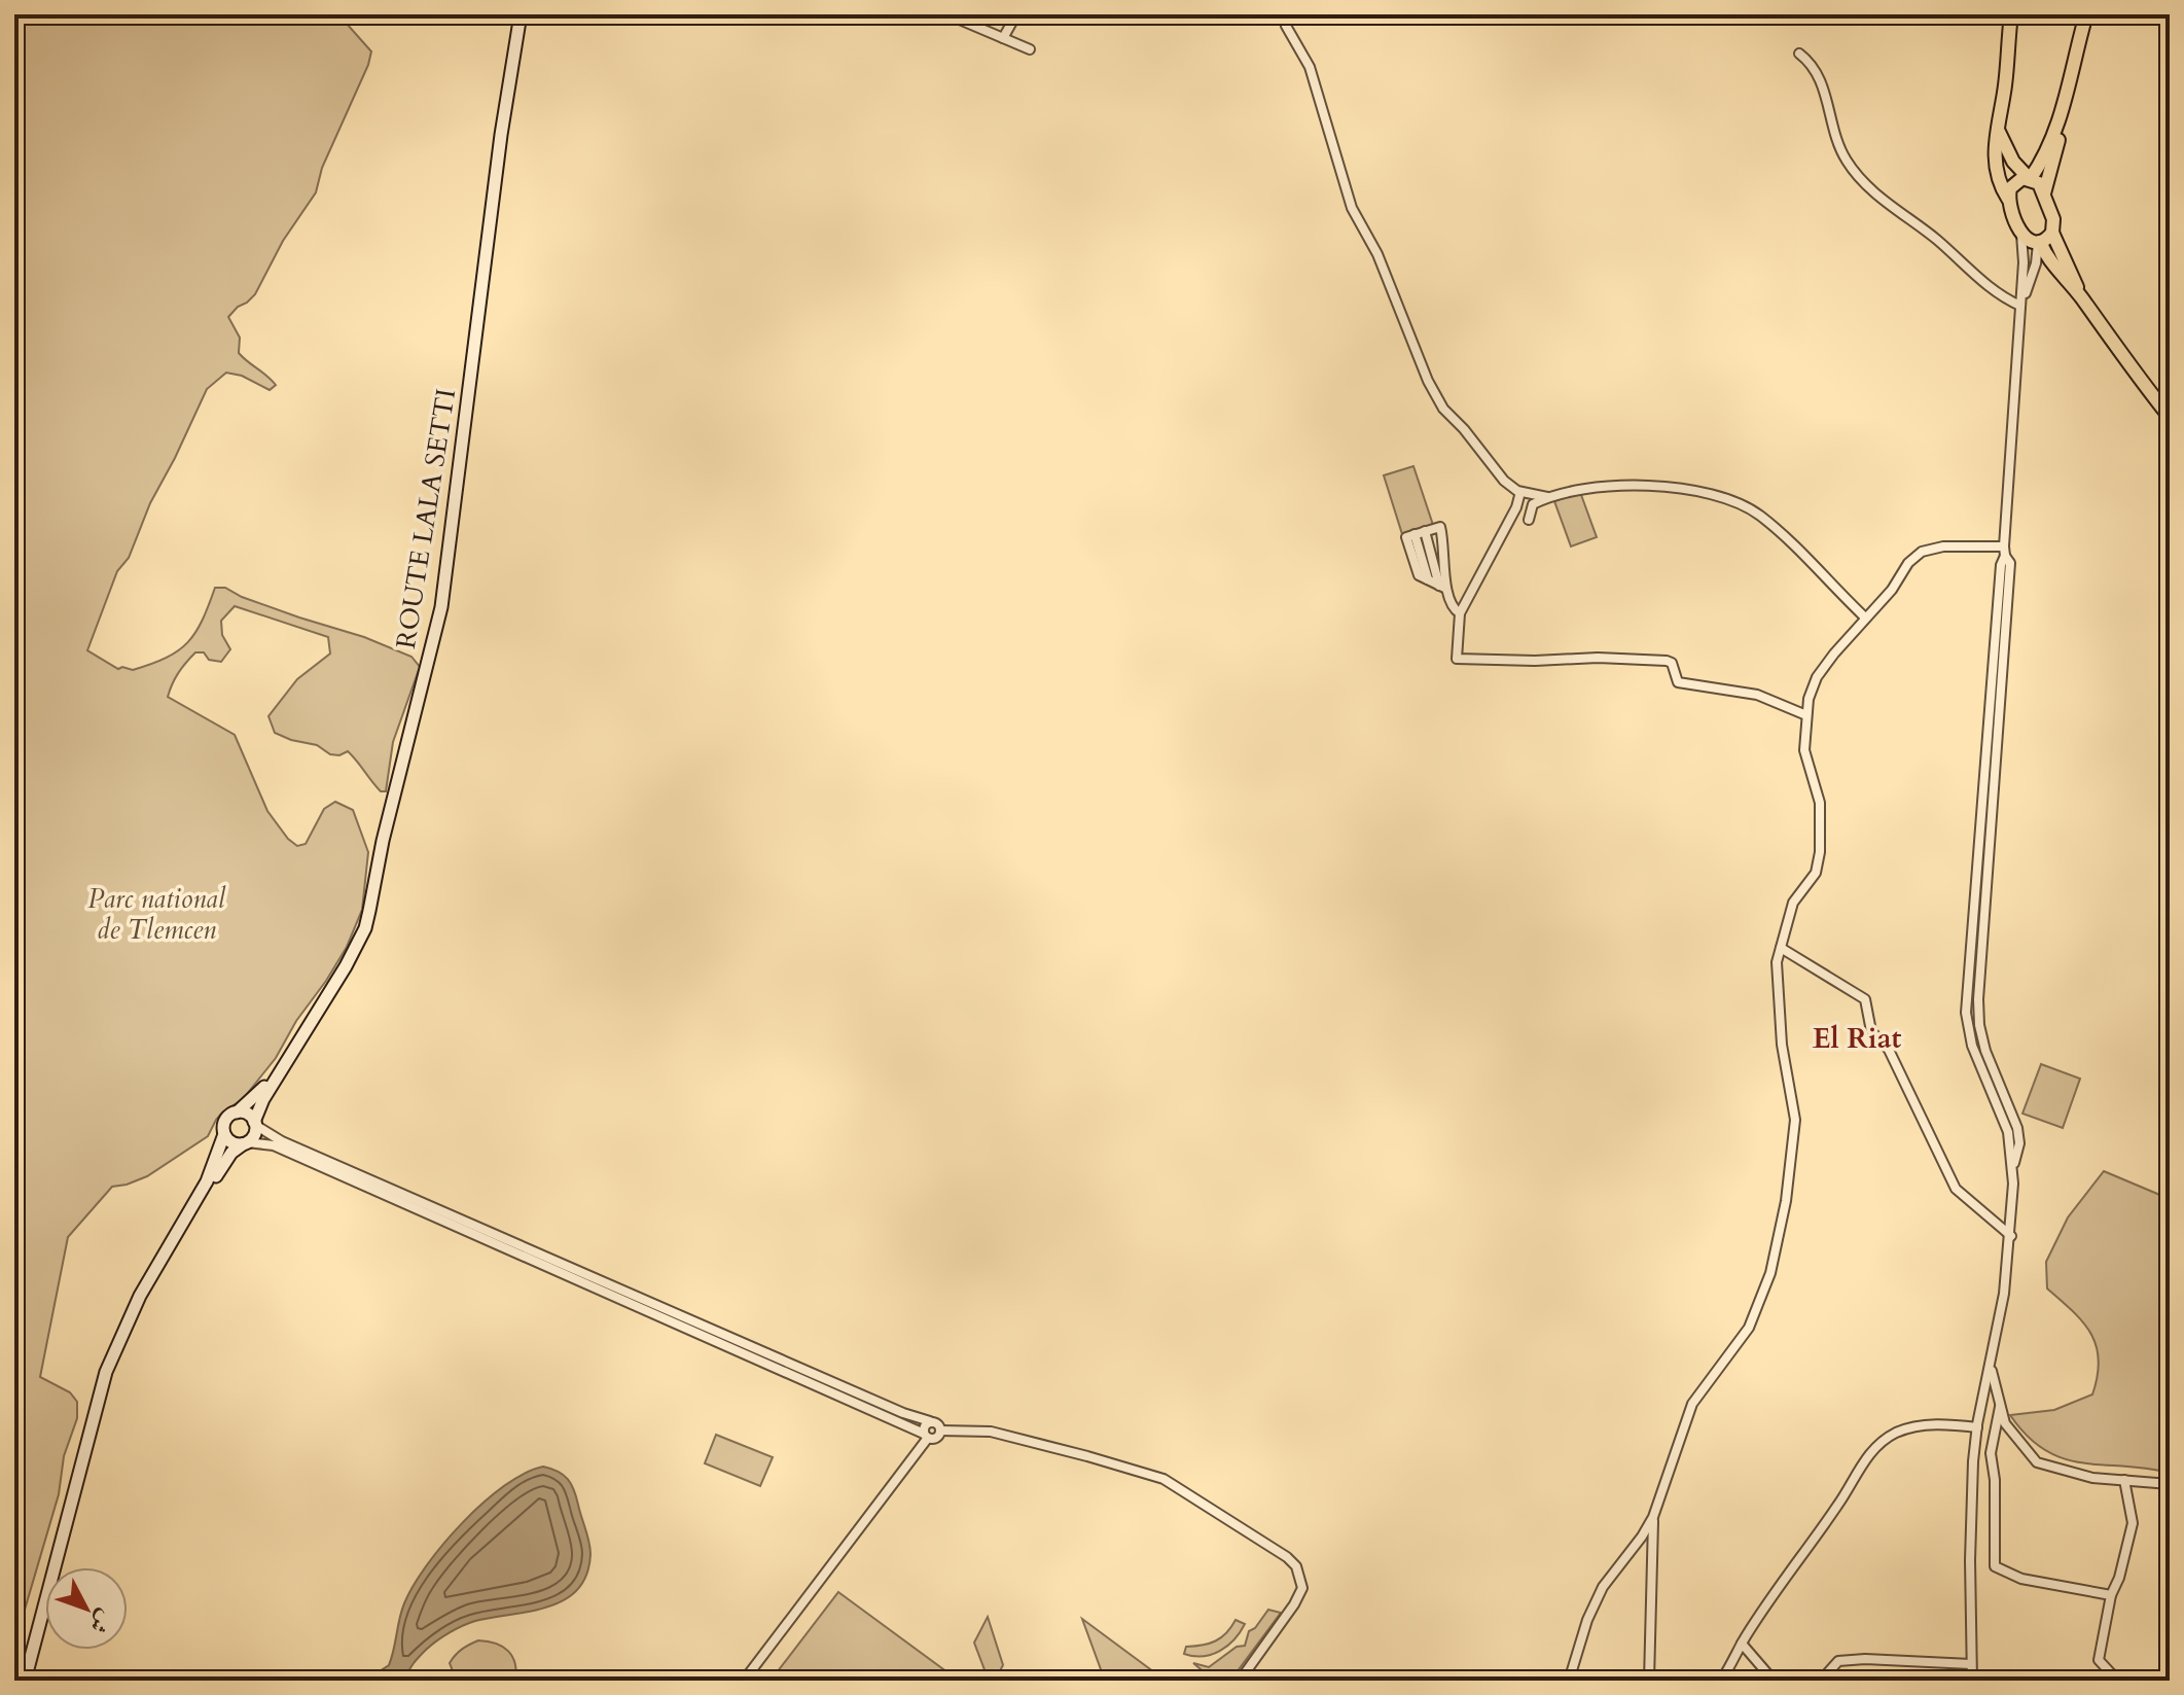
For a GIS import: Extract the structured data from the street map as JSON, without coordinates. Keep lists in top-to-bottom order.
{
  "streets": {
    "main road": ["ROUTE LALA SETTI"]
  },
  "districts": ["El Riat"],
  "parks": ["Parc national de Tlemcen"],
  "north": "bottom right"
}
